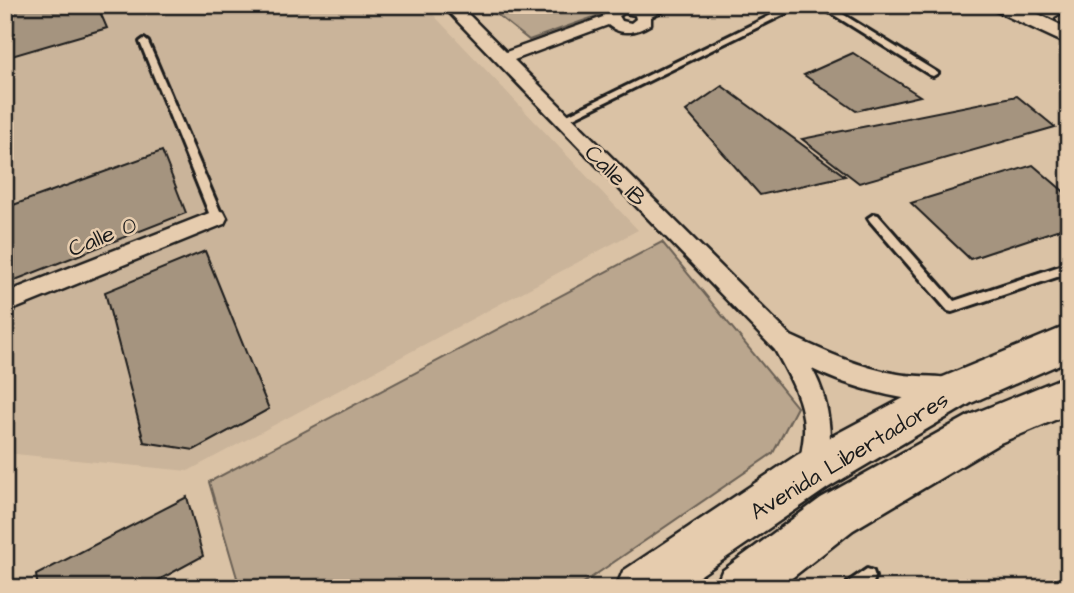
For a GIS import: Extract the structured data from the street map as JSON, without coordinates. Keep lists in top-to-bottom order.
{
  "streets": {
    "main road": ["Avenida Libertadores"],
    "street": ["Calle 1B", "Calle 0"]
  },
  "crossings": [
    ["Calle 1B", "Avenida Libertadores"]
  ]
}
